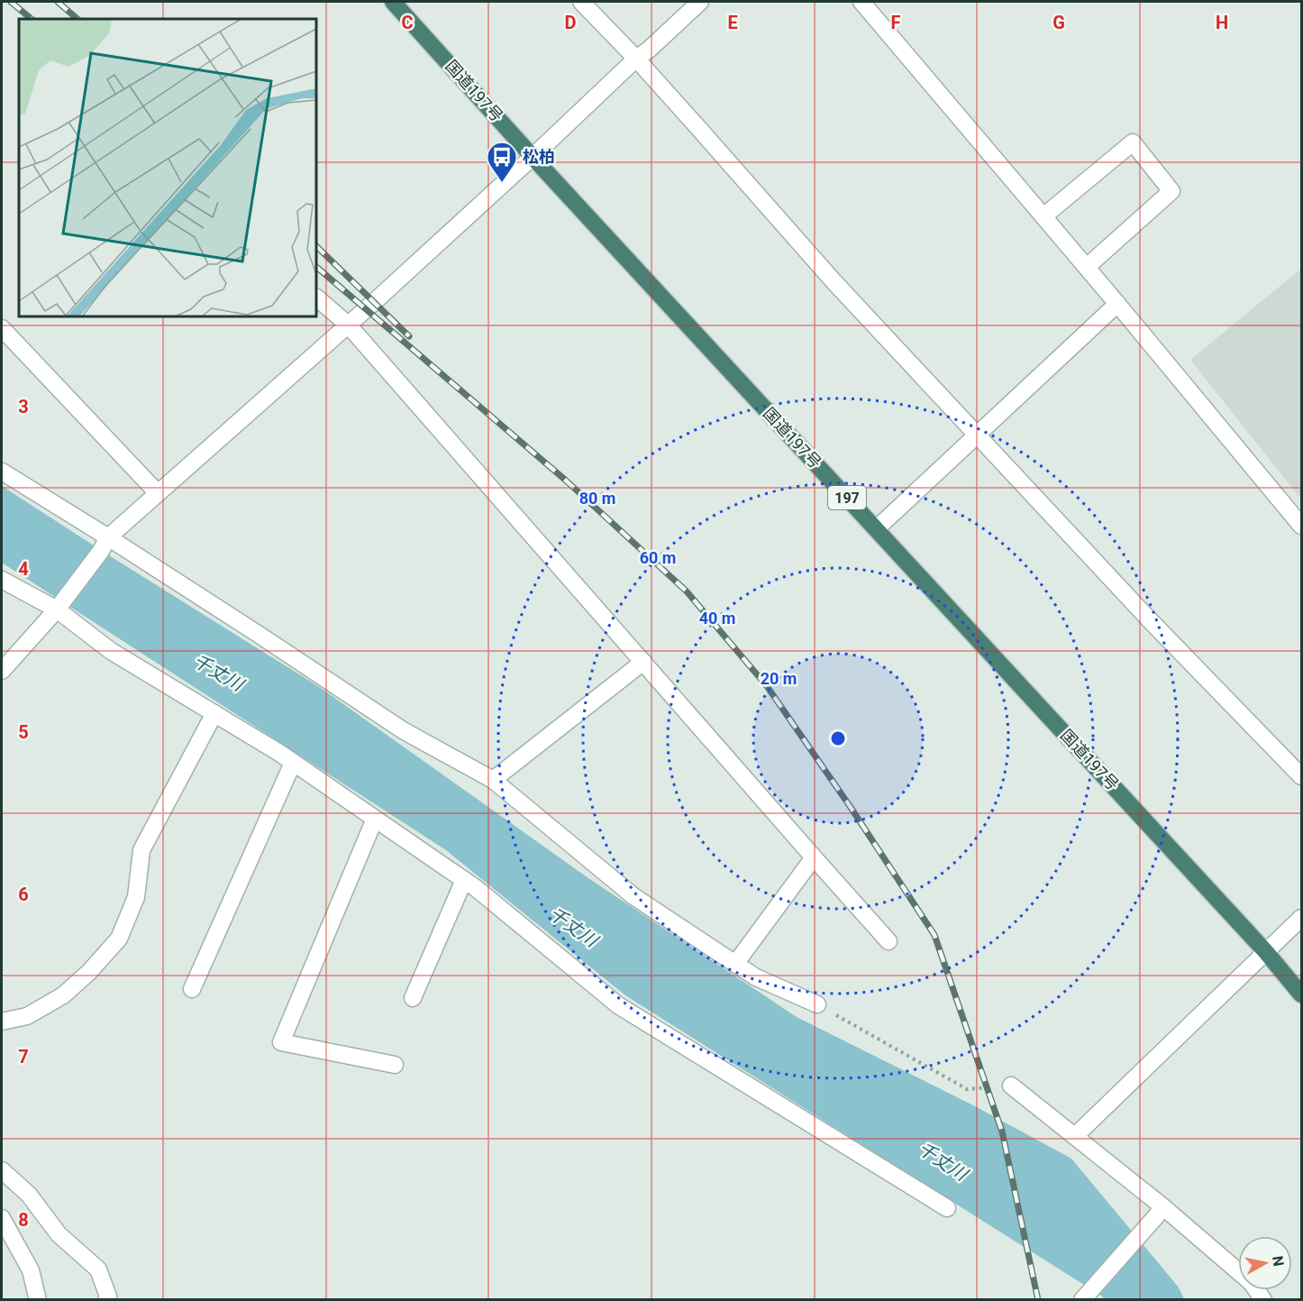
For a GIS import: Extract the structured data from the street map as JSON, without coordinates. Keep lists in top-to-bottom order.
{
  "streets": {
    "highway": ["国道197号", "197"]
  },
  "water": ["千丈川"],
  "places": {
    "bus stop": ["松柏"]
  },
  "north": "right",
  "grid": {
    "columns": [
      "C",
      "D",
      "E",
      "F",
      "G",
      "H"
    ],
    "rows": [
      "3",
      "4",
      "5",
      "6",
      "7",
      "8"
    ]
  },
  "rings": [
    "80 m",
    "60 m",
    "40 m",
    "20 m"
  ]
}
